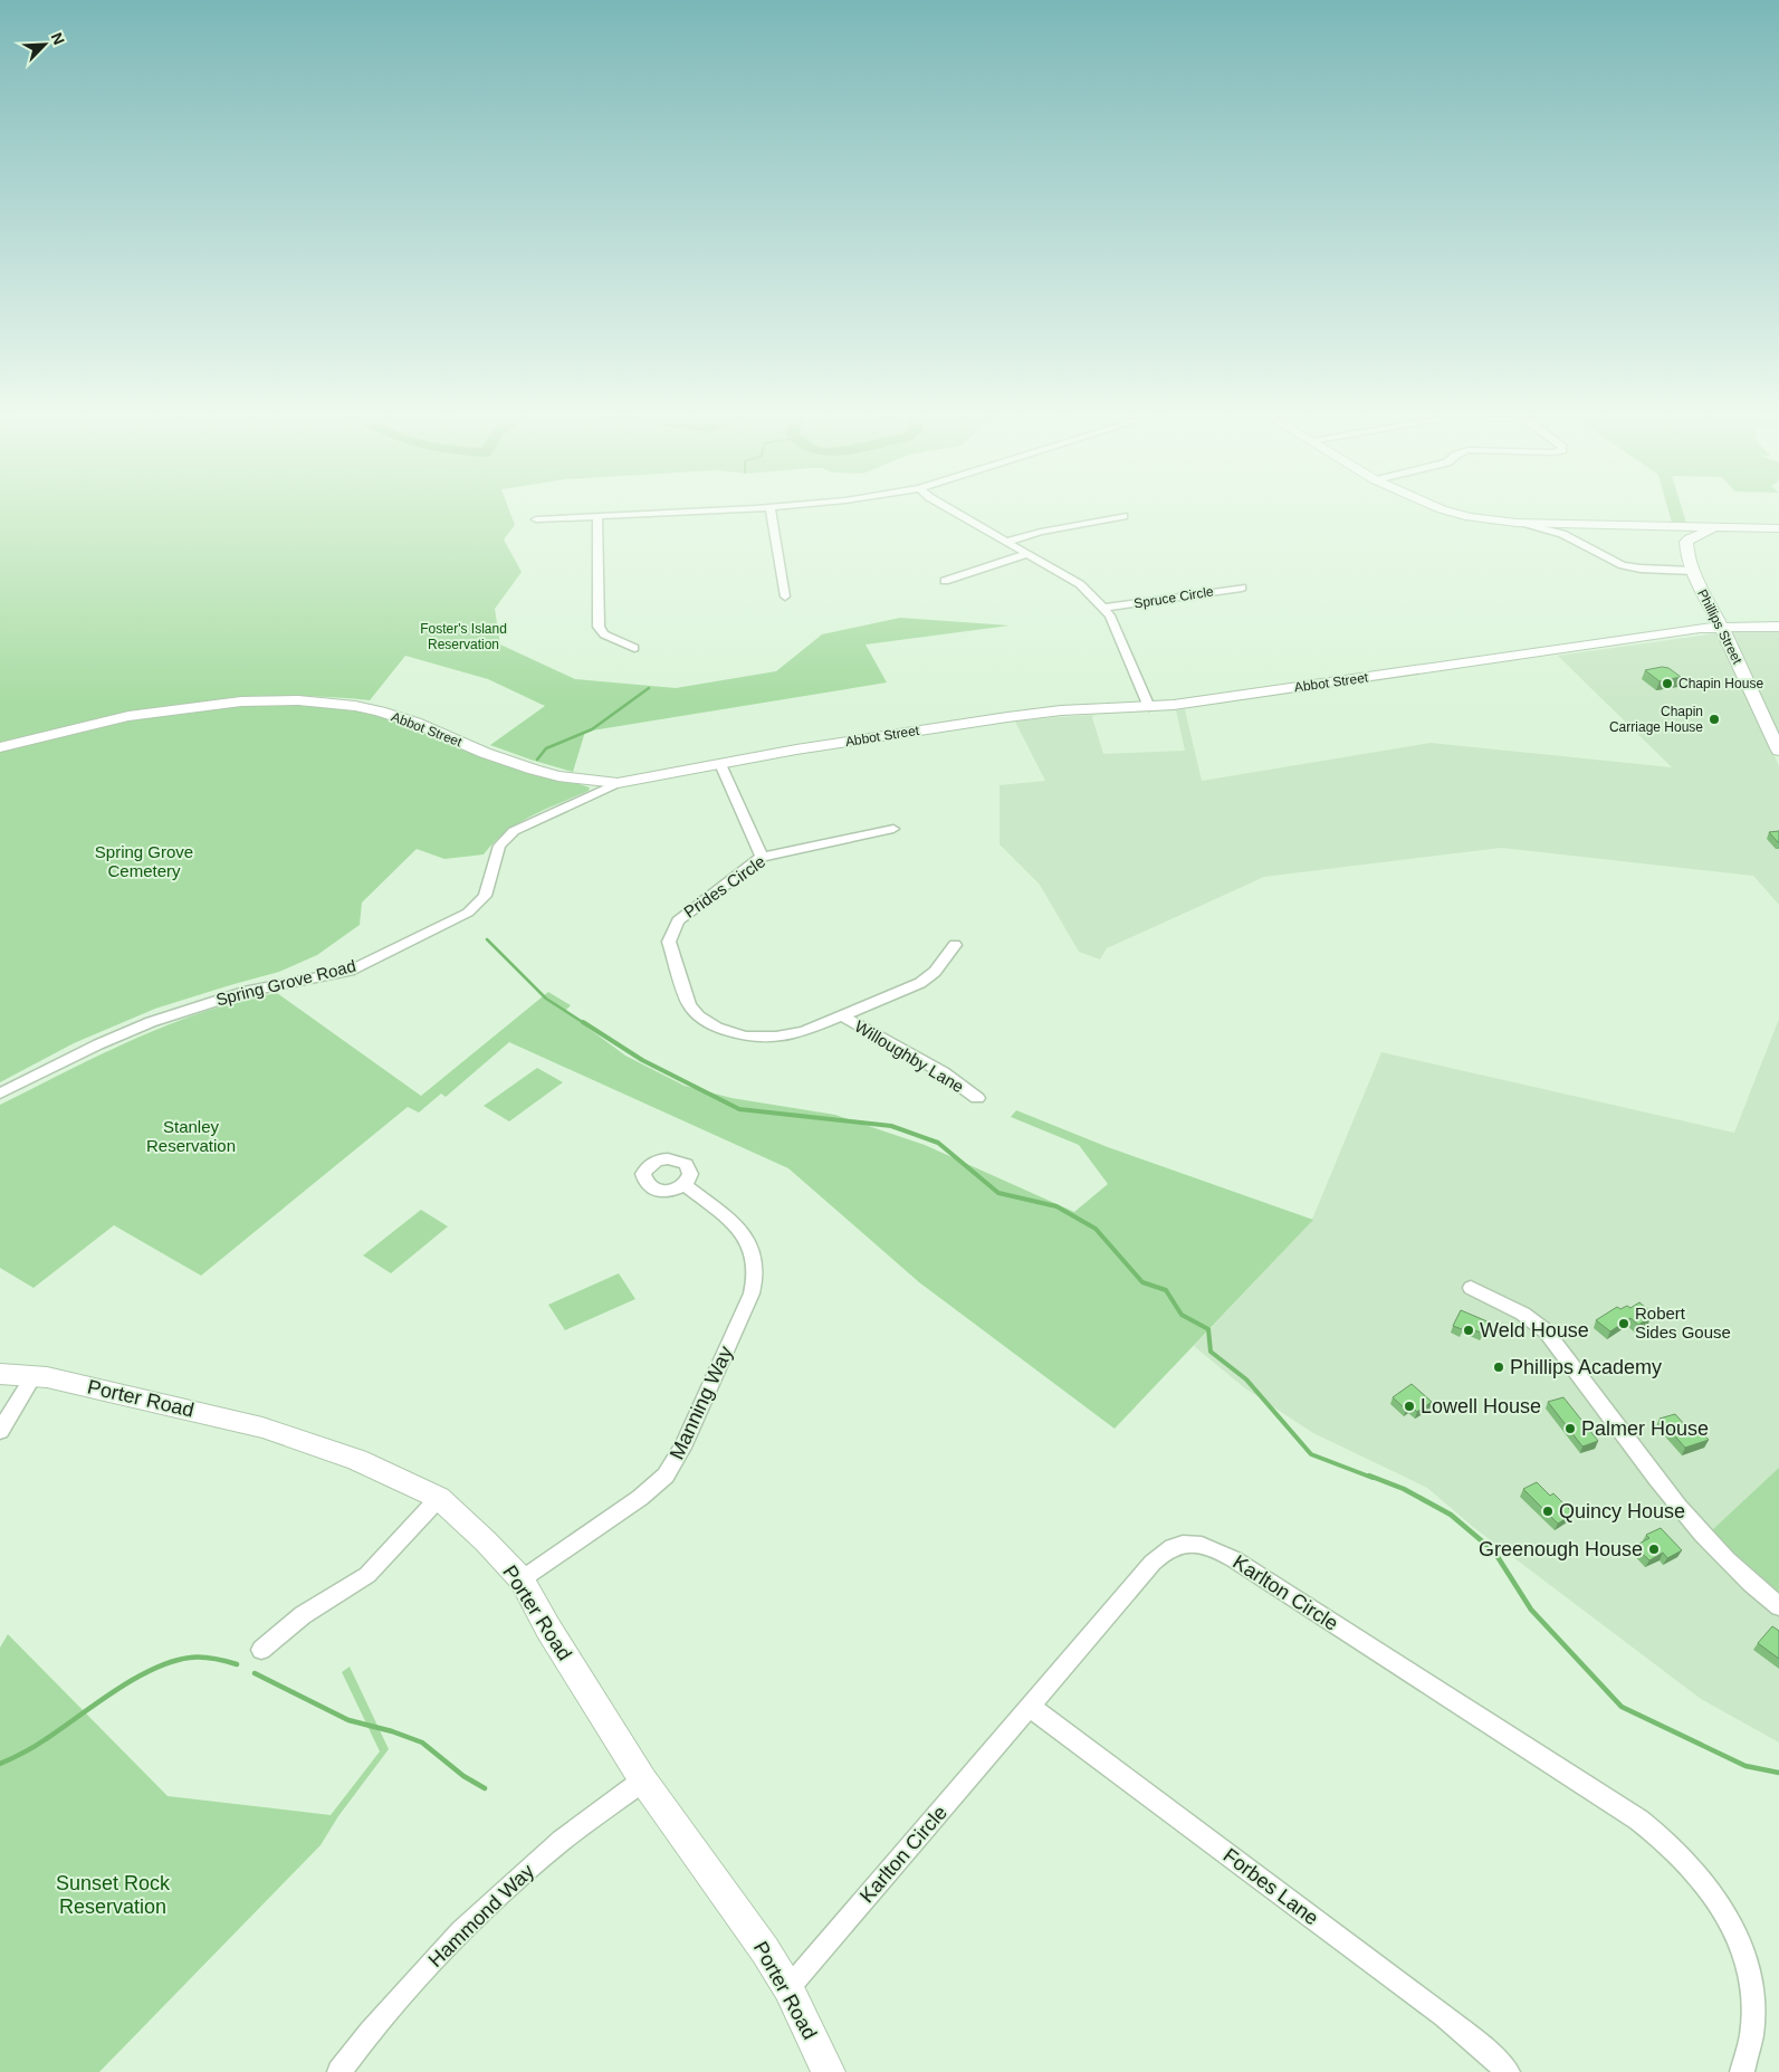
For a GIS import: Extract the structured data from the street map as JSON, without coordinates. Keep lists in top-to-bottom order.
{
  "streets": {
    "street": [
      "Spruce Circle",
      "Phillips Street",
      "Abbot Street",
      "Prides Circle",
      "Spring Grove Road",
      "Willoughby Lane",
      "Porter Road",
      "Manning Way",
      "Karlton Circle",
      "Forbes Lane",
      "Hammond Way"
    ]
  },
  "crossings": [
    ["Phillips Street", "Abbot Street"],
    ["Abbot Street", "Spring Grove Road"],
    ["Prides Circle", "Willoughby Lane"],
    ["Porter Road", "Manning Way"],
    ["Porter Road", "Karlton Circle"],
    ["Porter Road", "Hammond Way"],
    ["Karlton Circle", "Forbes Lane"]
  ],
  "parks": [
    "Foster's Island Reservation",
    "Spring Grove Cemetery",
    "Stanley Reservation",
    "Sunset Rock Reservation"
  ],
  "places": [
    "Chapin House",
    "Chapin Carriage House",
    "Robert Sides Gouse",
    "Weld House",
    "Phillips Academy",
    "Lowell House",
    "Palmer House",
    "Quincy House",
    "Greenough House"
  ],
  "north": "top right"
}
